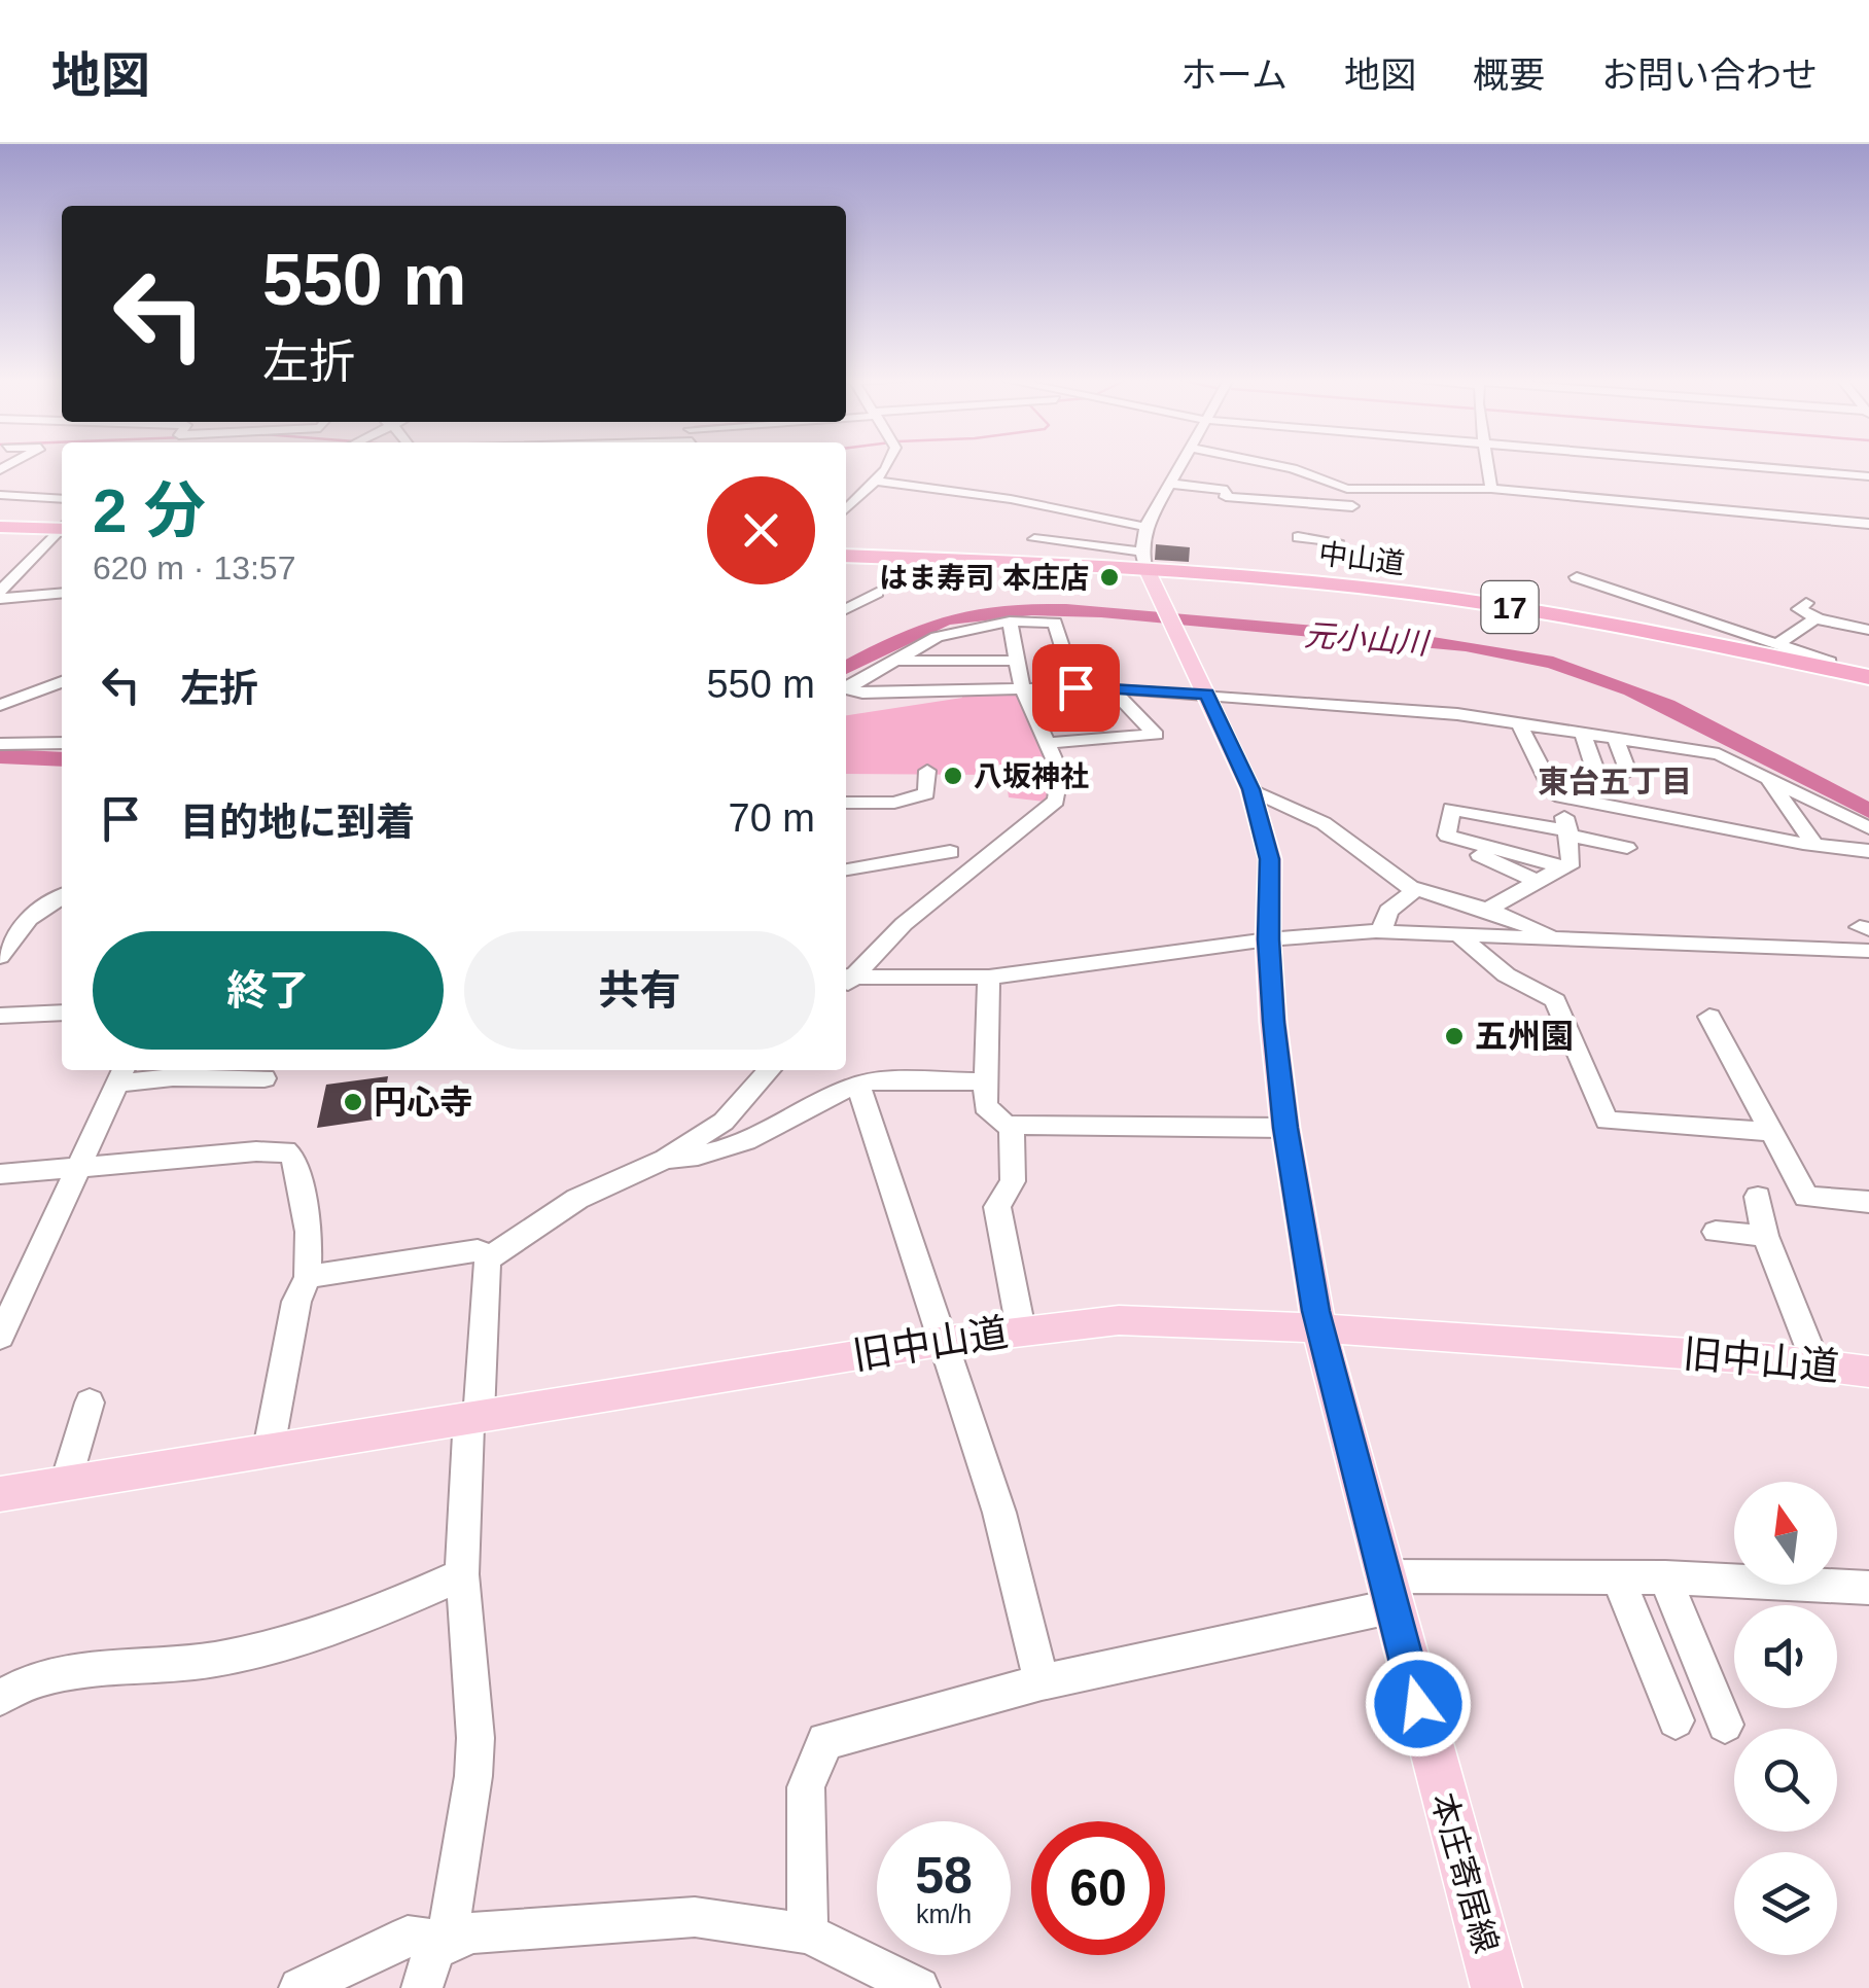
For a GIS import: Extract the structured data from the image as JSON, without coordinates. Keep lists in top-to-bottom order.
{
  "streets": {
    "highway": ["中山道", "17"],
    "main road": ["旧中山道", "本庄寄居線"]
  },
  "crossings": [
    ["中山道", "本庄寄居線"],
    ["旧中山道", "本庄寄居線"]
  ],
  "districts": ["東台五丁目"],
  "water": ["元小山川"],
  "places": [
    "はま寿司 本庄店",
    "八坂神社",
    "五州園",
    "円心寺"
  ],
  "north": "top",
  "page": {
    "header": "地図",
    "nav": [
      "ホーム",
      "地図",
      "概要",
      "お問い合わせ"
    ],
    "turn": ["550 m", "左折"],
    "heading": ["2 分", "620 m · 13:57"],
    "list": [
      {
        "name": "左折",
        "value": "550 m"
      },
      {
        "name": "目的地に到着",
        "value": "70 m"
      }
    ],
    "buttons": ["終了", "共有"],
    "speed": "58 km/h",
    "limit": "60"
  }
}
